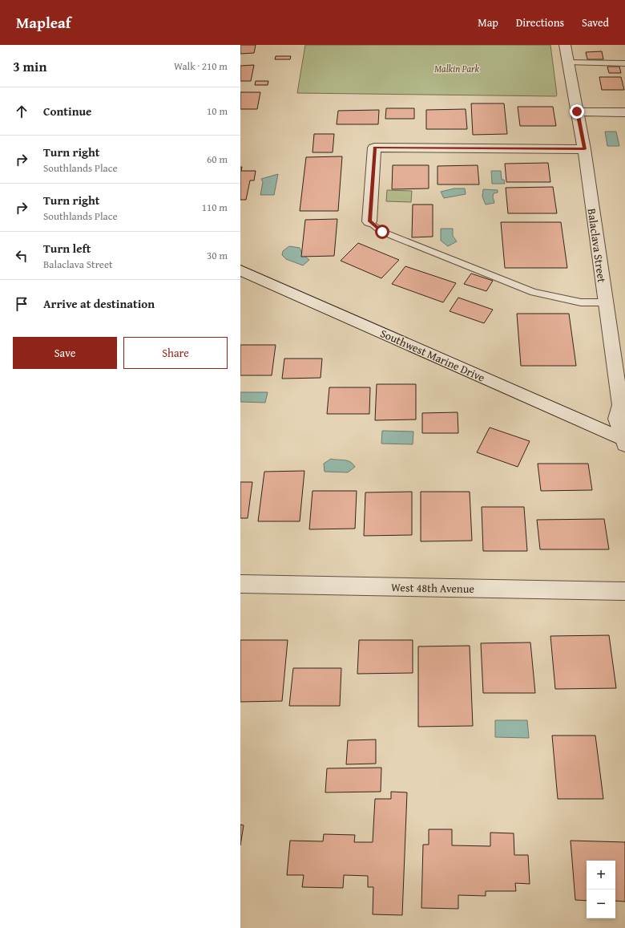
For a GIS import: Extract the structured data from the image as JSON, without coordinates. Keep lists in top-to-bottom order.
{
  "streets": {
    "street": ["Balaclava Street", "Southwest Marine Drive", "West 48th Avenue"]
  },
  "crossings": [
    ["Balaclava Street", "Southwest Marine Drive"]
  ],
  "parks": ["Malkin Park"],
  "page": {
    "header": "Mapleaf",
    "nav": ["Map", "Directions", "Saved"],
    "heading": ["3 min", "Walk · 210 m"],
    "list": [
      ["Continue", "10 m"],
      ["Turn right", "Southlands Place", "60 m"],
      ["Turn right", "Southlands Place", "110 m"],
      ["Turn left", "Balaclava Street", "30 m"],
      "Arrive at destination"
    ],
    "buttons": ["Save", "Share"],
    "map_buttons": ["+", "−"]
  }
}
